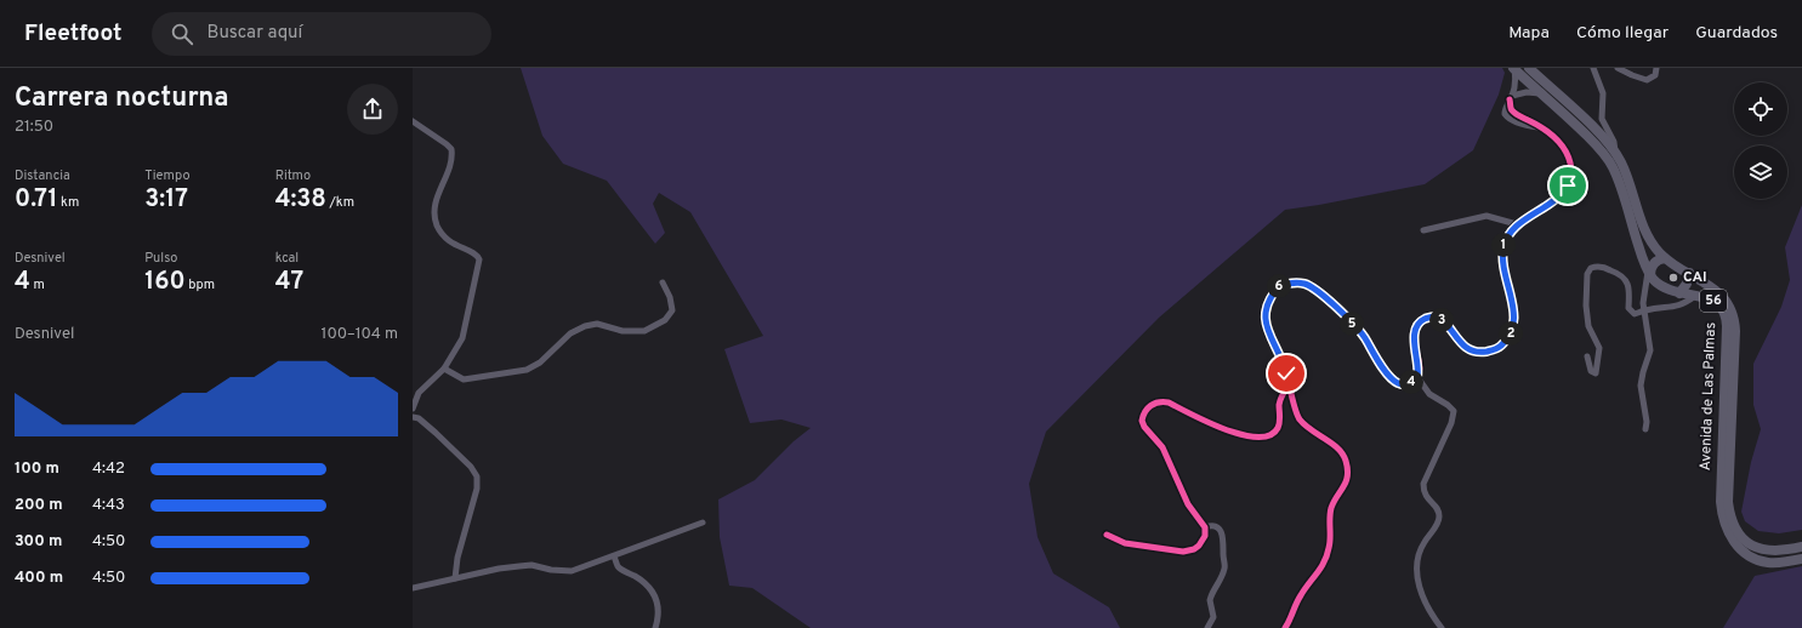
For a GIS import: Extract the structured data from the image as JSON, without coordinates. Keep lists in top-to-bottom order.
{
  "streets": {
    "main road": ["56", "Avenida de Las Palmas"]
  },
  "places": ["CAI"],
  "page": {
    "header": "Fleetfoot",
    "search": "Buscar aquí",
    "nav": ["Mapa", "Cómo llegar", "Guardados"],
    "heading": ["Carrera nocturna", "21:50"],
    "stats": [
      ["Distancia", "0.71 km"],
      ["Tiempo", "3:17"],
      ["Ritmo", "4:38 /km"],
      ["Desnivel", "4 m"],
      ["Pulso", "160 bpm"],
      ["kcal", "47"]
    ],
    "pins": [
      "1",
      "6",
      "3",
      "5",
      "2",
      "4"
    ],
    "chart": ["Desnivel", "100–104 m"],
    "list": [
      {
        "name": "100 m",
        "note": "4:42"
      },
      {
        "name": "200 m",
        "note": "4:43"
      },
      {
        "name": "300 m",
        "note": "4:50"
      },
      {
        "name": "400 m",
        "note": "4:50"
      }
    ]
  }
}
